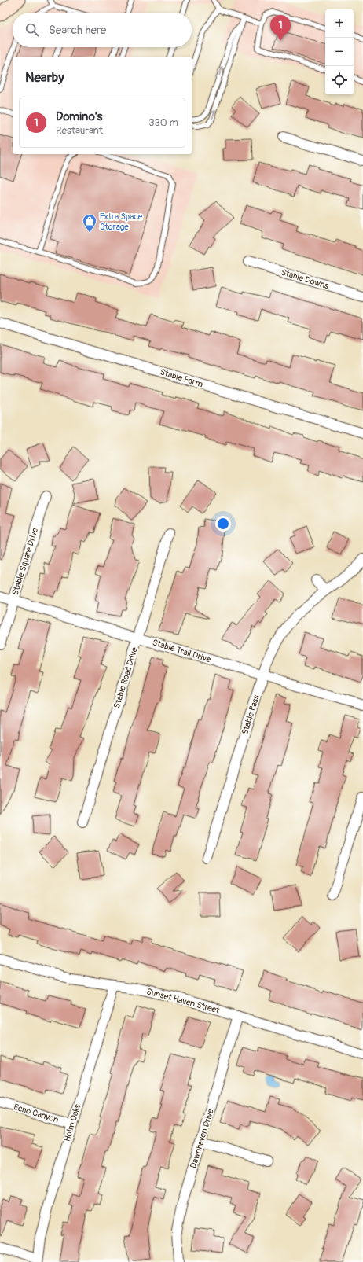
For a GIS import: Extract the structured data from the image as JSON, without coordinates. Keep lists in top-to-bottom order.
{
  "streets": {
    "street": [
      "Stable Downs",
      "Stable Farm",
      "Stable Square Drive",
      "Stable Trail Drive",
      "Stable Road Drive",
      "Stable Pass",
      "Sunset Haven Street",
      "Echo Canyon",
      "Holm Oaks",
      "Dawnhaven Drive"
    ]
  },
  "crossings": [
    ["Stable Square Drive", "Stable Trail Drive"],
    ["Stable Trail Drive", "Stable Road Drive"],
    ["Stable Trail Drive", "Stable Pass"],
    ["Sunset Haven Street", "Holm Oaks"],
    ["Sunset Haven Street", "Dawnhaven Drive"],
    ["Echo Canyon", "Holm Oaks"]
  ],
  "places": {
    "shop": ["Extra Space Storage"]
  },
  "page": {
    "map_buttons": ["+", "−"],
    "search": "Search here",
    "pins": "1",
    "heading": "Nearby",
    "list": [
      {
        "mark": "1",
        "name": "Domino's",
        "note": "Restaurant",
        "value": "330 m"
      }
    ]
  }
}
